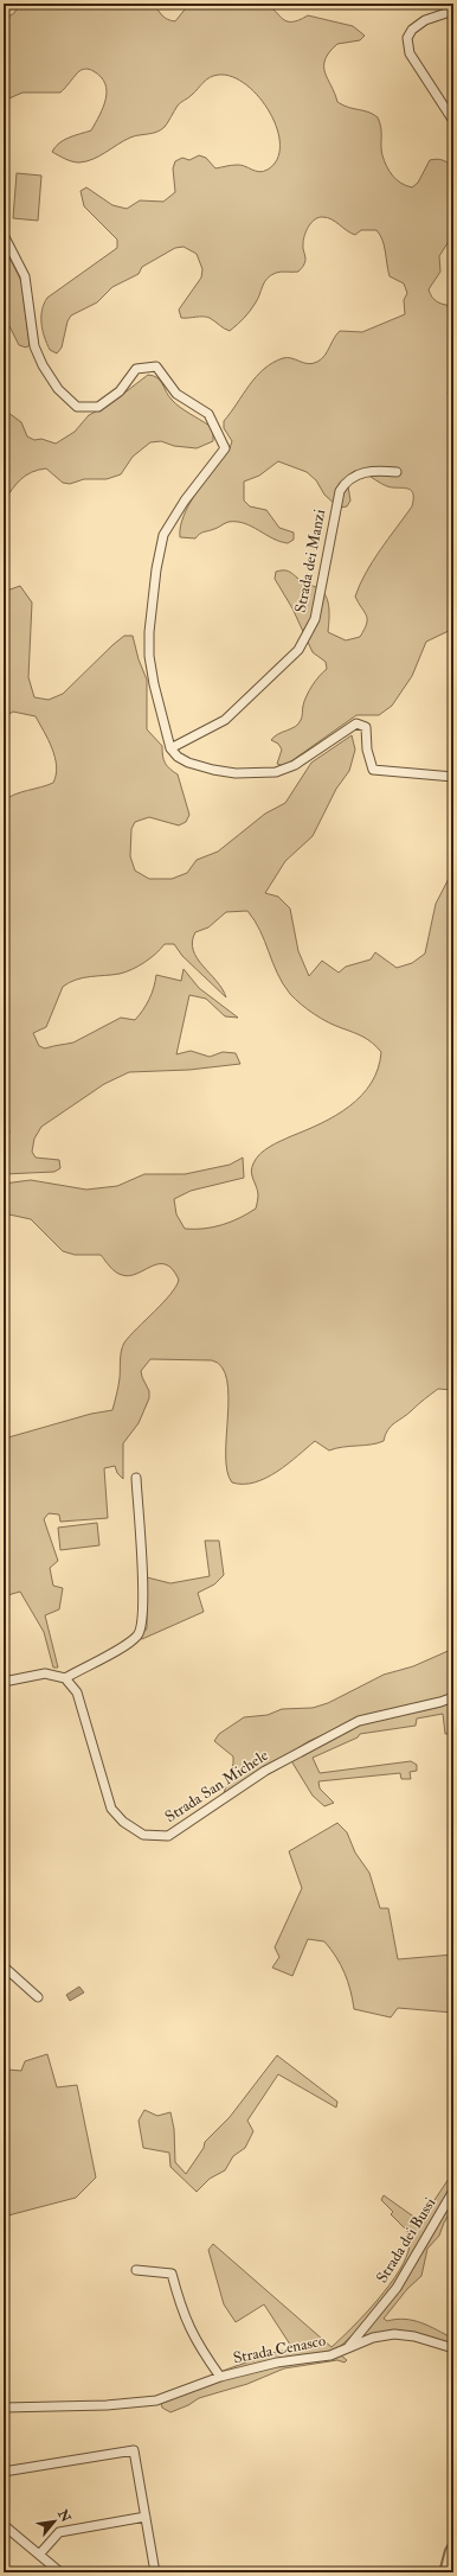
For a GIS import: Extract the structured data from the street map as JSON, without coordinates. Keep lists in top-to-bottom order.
{
  "streets": {
    "street": [
      "Strada dei Manzi",
      "Strada San Michele",
      "Strada dei Bussi",
      "Strada Cenasco"
    ]
  },
  "crossings": [
    ["Strada dei Bussi", "Strada Cenasco"]
  ],
  "north": "top right"
}
